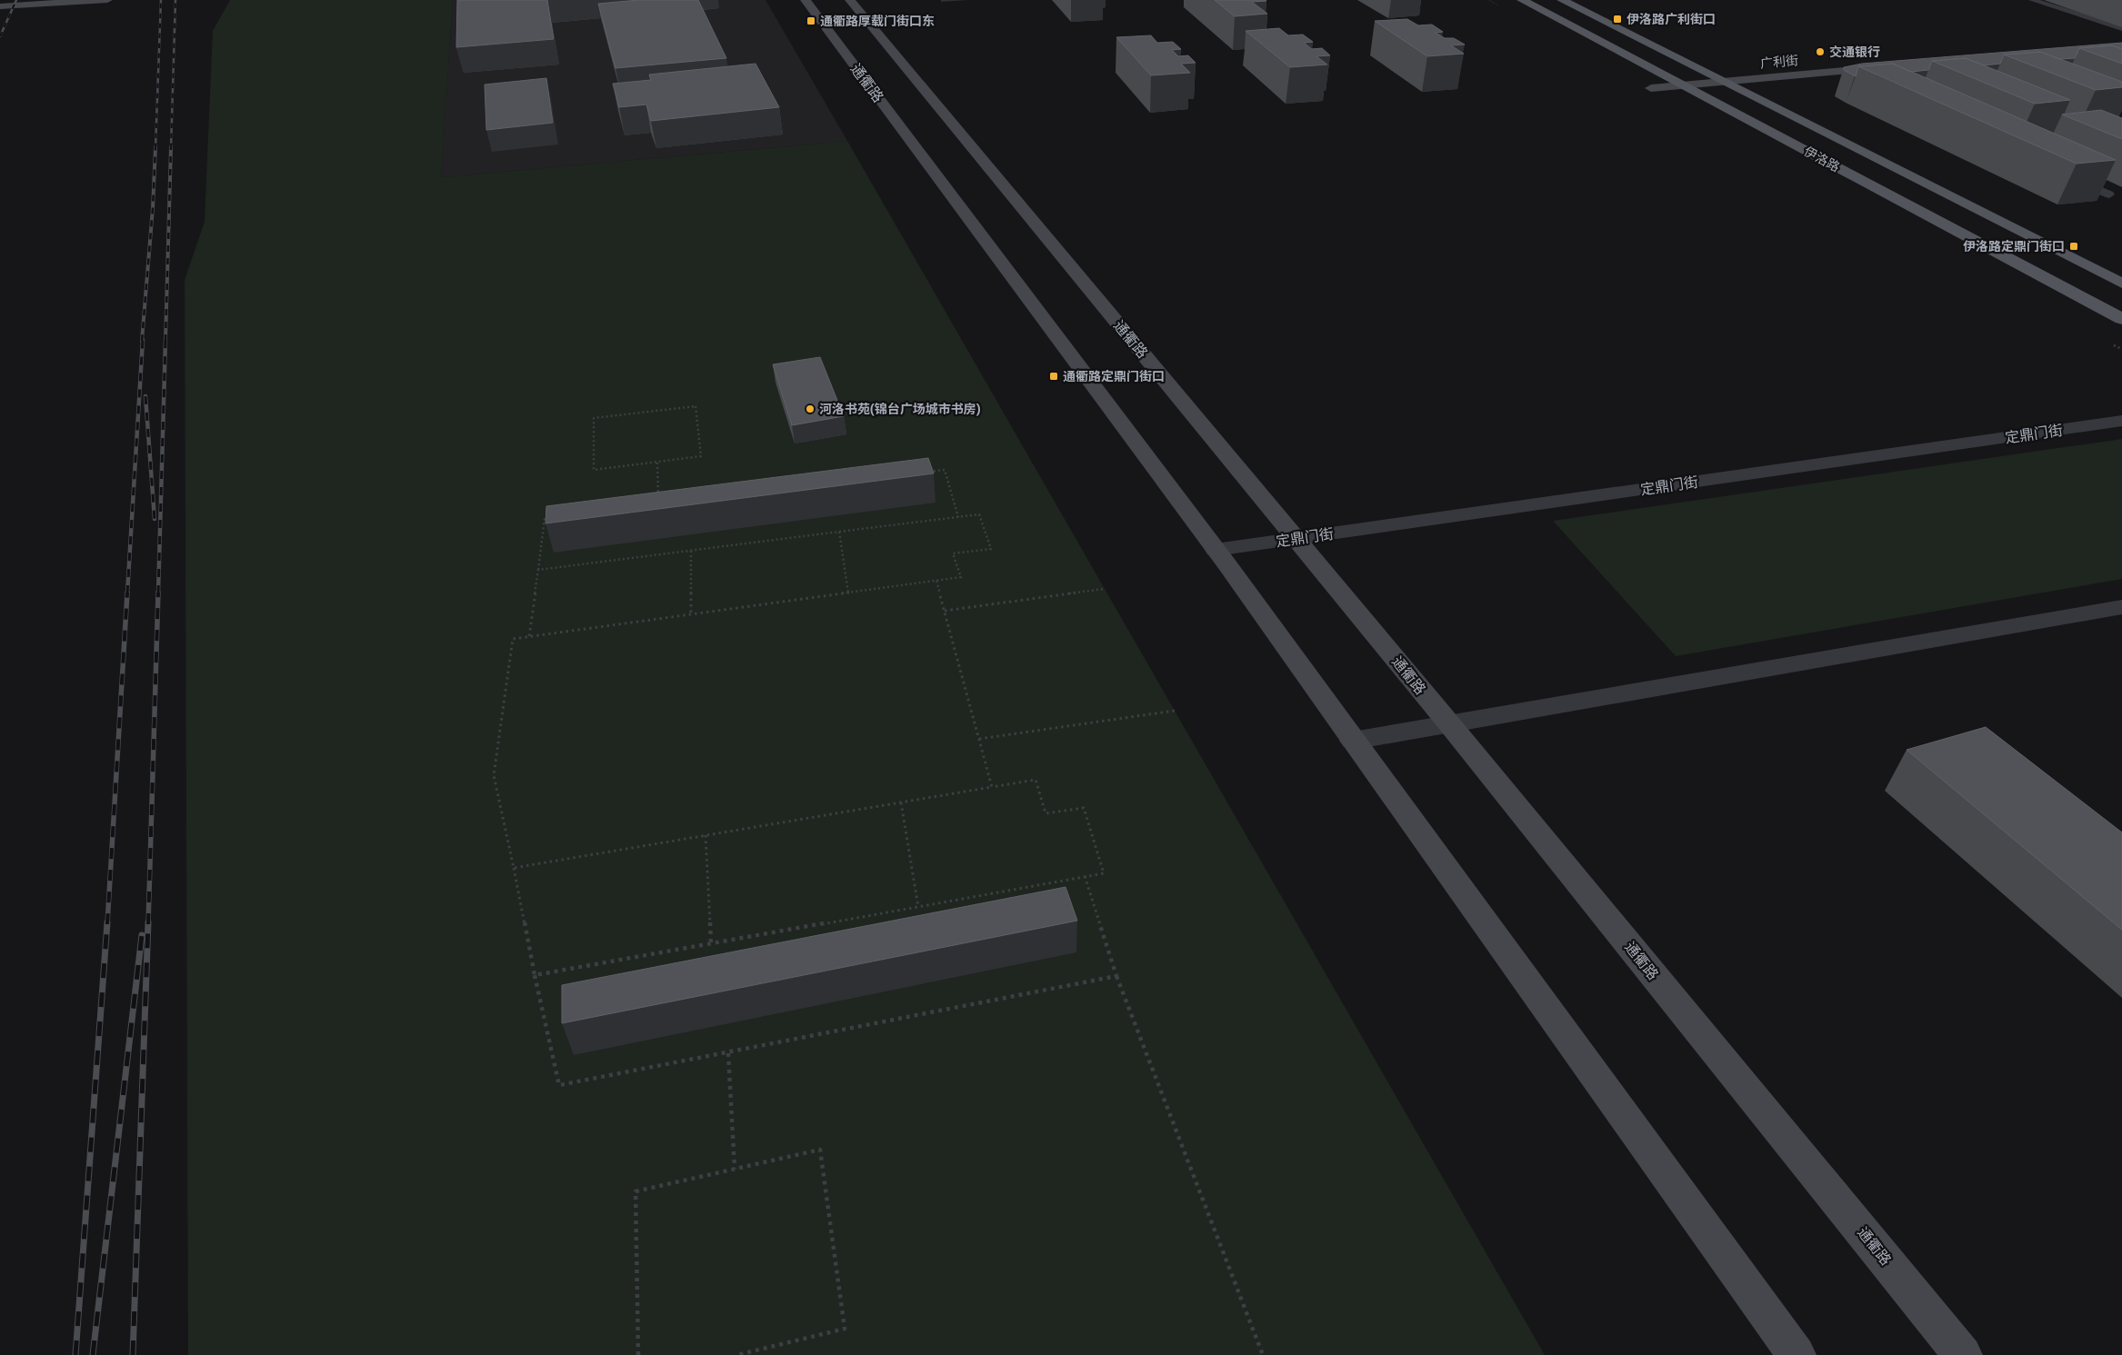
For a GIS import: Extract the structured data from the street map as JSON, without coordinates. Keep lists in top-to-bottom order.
{
  "streets": {
    "main road": ["伊洛路"],
    "street": ["广利街", "通衢路", "定鼎门街"]
  },
  "crossings": [
    ["广利街", "伊洛路"],
    ["通衢路", "定鼎门街"]
  ],
  "places": {
    "transit": [
      "伊洛路广利街口",
      "通衢路厚载门街口东",
      "伊洛路定鼎门街口",
      "通衢路定鼎门街口"
    ],
    "other": ["交通银行", "河洛书苑(锦台广场城市书房)"]
  }
}
